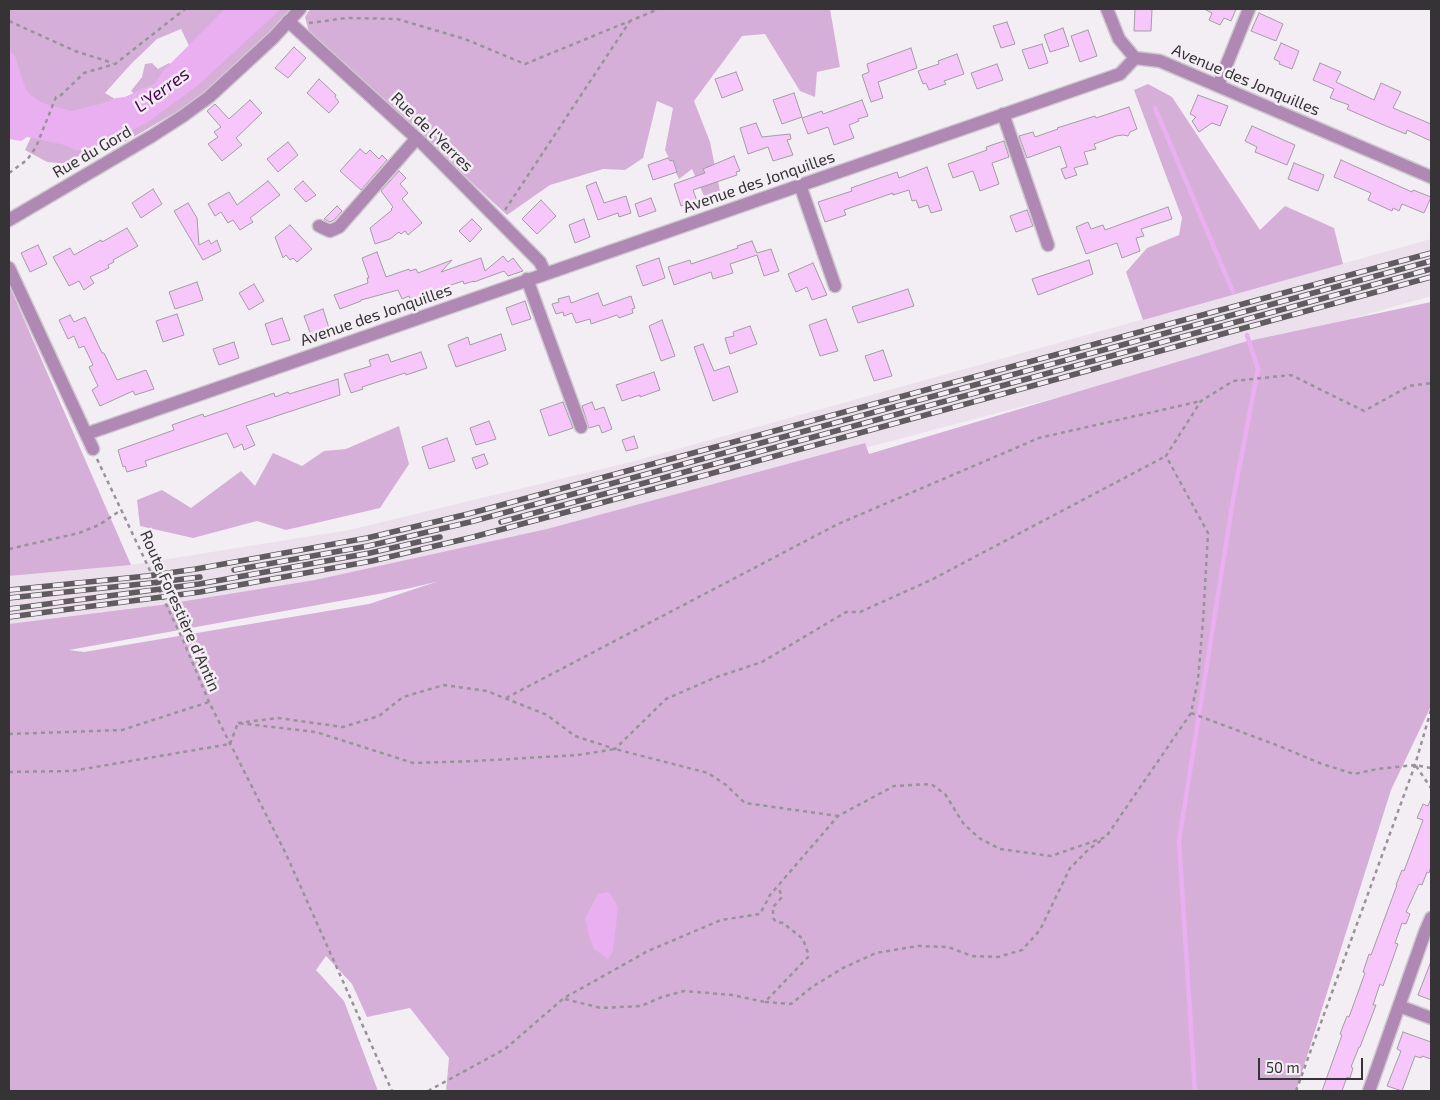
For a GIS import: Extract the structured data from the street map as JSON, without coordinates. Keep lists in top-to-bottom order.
{
  "streets": {
    "street": ["Avenue des Jonquilles", "Rue de l'Yerres", "Rue du Gord"],
    "path": ["Route Forestière d'Antin"]
  },
  "crossings": [
    ["Avenue des Jonquilles", "Rue de l'Yerres"],
    ["Rue de l'Yerres", "Rue du Gord"]
  ],
  "water": ["L'Yerres"],
  "scale_bar": "50 m"
}
